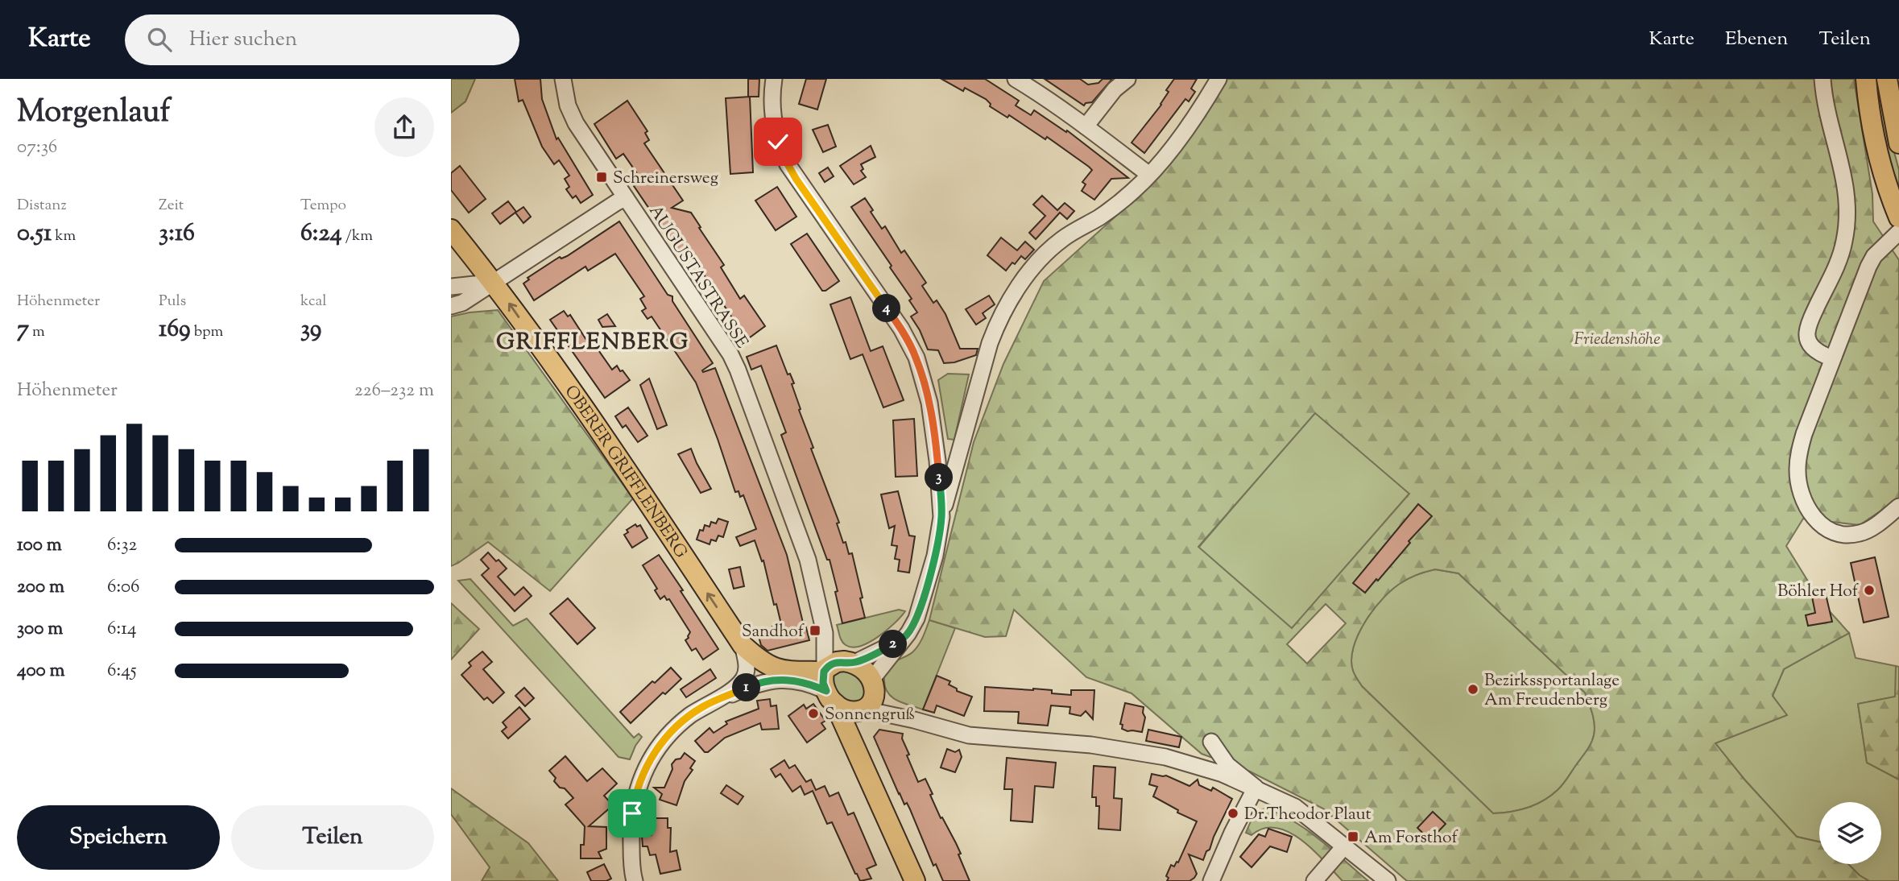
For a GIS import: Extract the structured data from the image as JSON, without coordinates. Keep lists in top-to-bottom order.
{
  "streets": {
    "main road": ["OBERER GRIFFLENBERG"],
    "street": ["AUGUSTASTRASSE"]
  },
  "crossings": [
    ["AUGUSTASTRASSE", "OBERER GRIFFLENBERG"]
  ],
  "one_way": ["OBERER GRIFFLENBERG"],
  "districts": ["GRIFFLENBERG"],
  "parks": ["Friedenshöhe"],
  "places": {
    "transit": ["Schreinersweg", "Sandhof", "Am Forsthof"],
    "other": [
      "Böhler Hof",
      "Bezirkssportanlage Am Freudenberg",
      "Sonnengruß",
      "Dr.Theodor Plaut"
    ]
  },
  "page": {
    "header": "Karte",
    "search": "Hier suchen",
    "nav": ["Karte", "Ebenen", "Teilen"],
    "heading": ["Morgenlauf", "07:36"],
    "stats": [
      ["Distanz", "0.51 km"],
      ["Zeit", "3:16"],
      ["Tempo", "6:24 /km"],
      ["Höhenmeter", "7 m"],
      ["Puls", "169 bpm"],
      ["kcal", "39"]
    ],
    "pins": [
      "4",
      "3",
      "2",
      "1"
    ],
    "chart": ["Höhenmeter", "226–232 m"],
    "list": [
      {
        "name": "100 m",
        "note": "6:32"
      },
      {
        "name": "200 m",
        "note": "6:06"
      },
      {
        "name": "300 m",
        "note": "6:14"
      },
      {
        "name": "400 m",
        "note": "6:45"
      }
    ],
    "buttons": ["Speichern", "Teilen"]
  }
}
